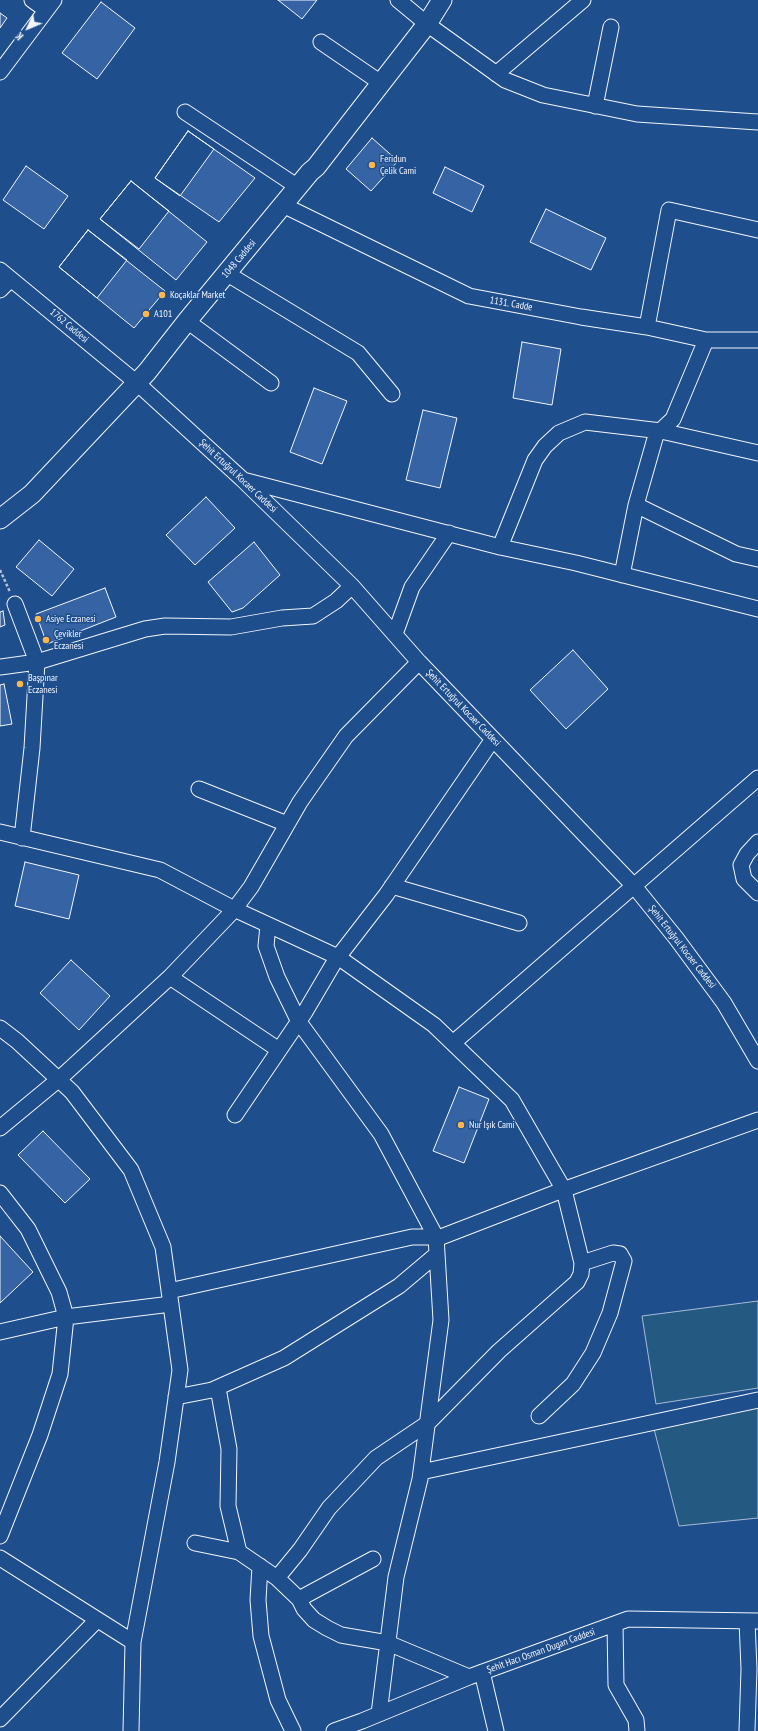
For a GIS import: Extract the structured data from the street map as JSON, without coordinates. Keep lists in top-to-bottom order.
{
  "streets": {
    "main road": ["1048 Caddesi"],
    "street": [
      "1131. Cadde",
      "1762 Caddesi",
      "Şehit Ertuğrul Kocaer Caddesi",
      "Şehit Hacı Osman Dugan Caddesi"
    ]
  },
  "crossings": [
    ["1048 Caddesi", "1131. Cadde"],
    ["1048 Caddesi", "1762 Caddesi"],
    ["1048 Caddesi", "Şehit Ertuğrul Kocaer Caddesi"],
    ["1762 Caddesi", "Şehit Ertuğrul Kocaer Caddesi"]
  ],
  "places": [
    "Feridun Çelik Cami",
    "Koçaklar Market",
    "A101",
    "Asiye Eczanesi",
    "Çevikler Eczanesi",
    "Başpınar Eczanesi",
    "Nur Işık Cami"
  ],
  "north": "bottom left"
}
